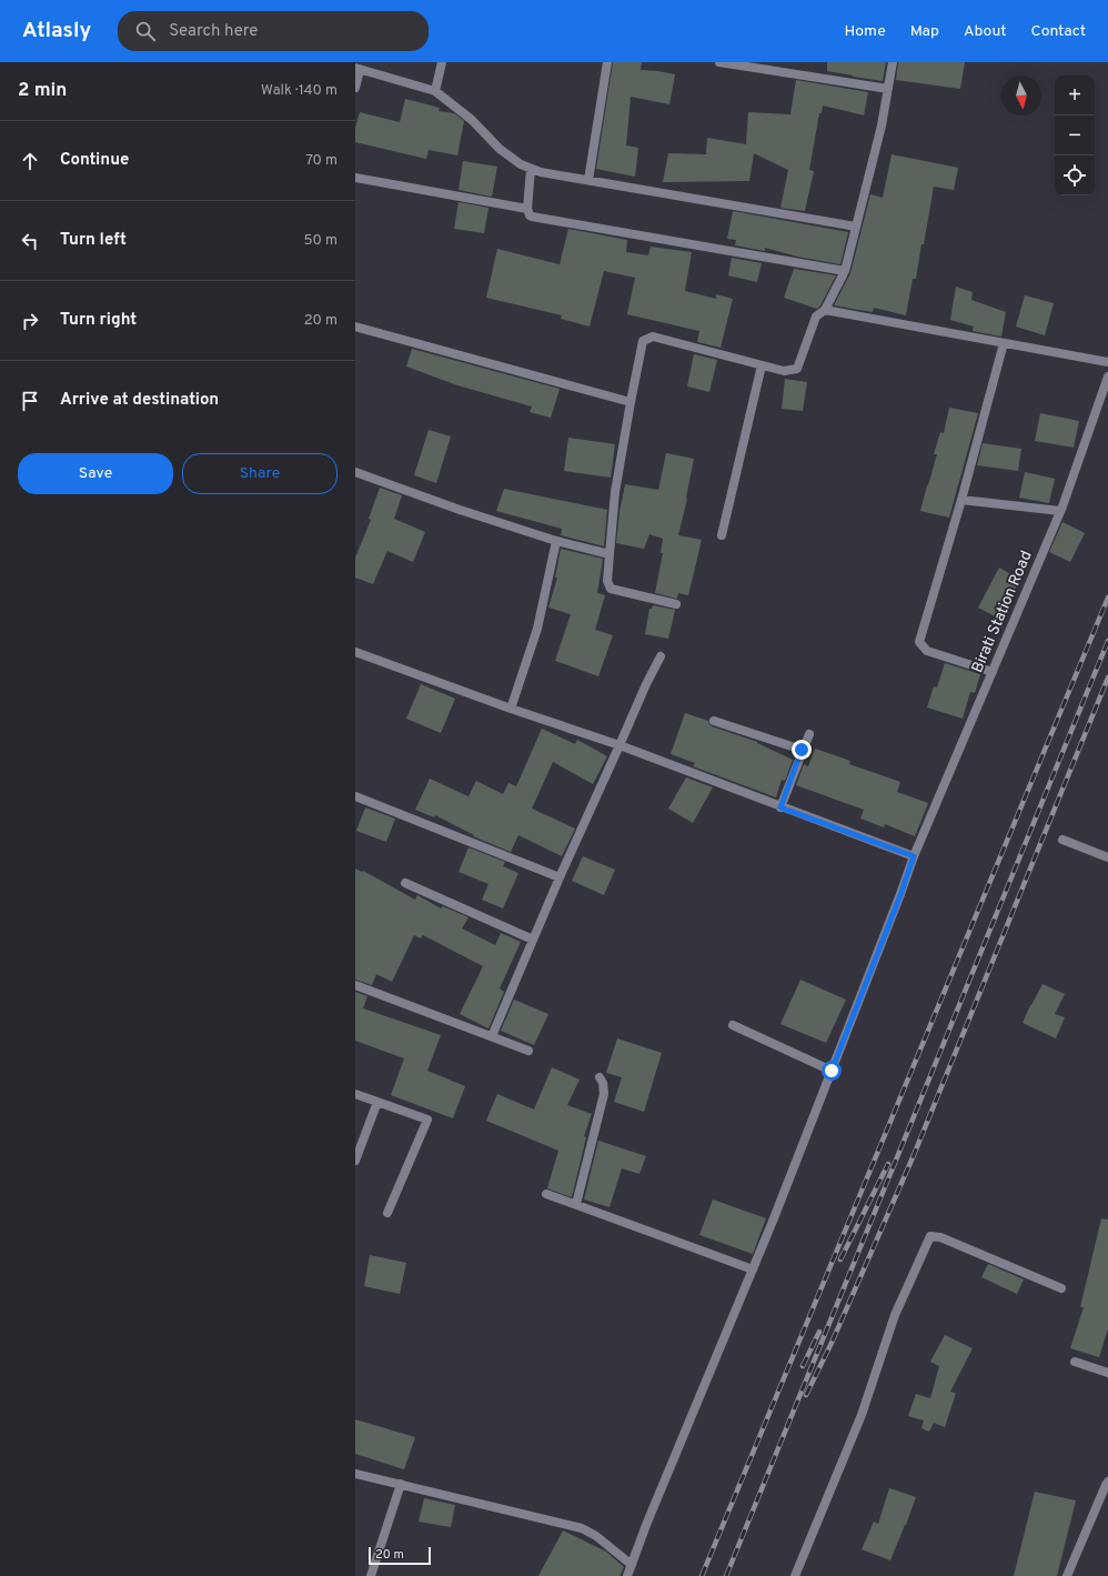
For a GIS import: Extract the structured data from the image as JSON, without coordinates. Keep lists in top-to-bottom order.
{
  "streets": {
    "street": ["Birati Station Road"]
  },
  "scale_bar": "20 m",
  "north": "bottom",
  "page": {
    "header": "Atlasly",
    "search": "Search here",
    "nav": [
      "Home",
      "Map",
      "About",
      "Contact"
    ],
    "heading": ["2 min", "Walk · 140 m"],
    "map_buttons": ["+", "−"],
    "list": [
      ["Continue", "70 m"],
      ["Turn left", "50 m"],
      ["Turn right", "20 m"],
      "Arrive at destination"
    ],
    "buttons": ["Save", "Share"],
    "scale": "20 m"
  }
}
